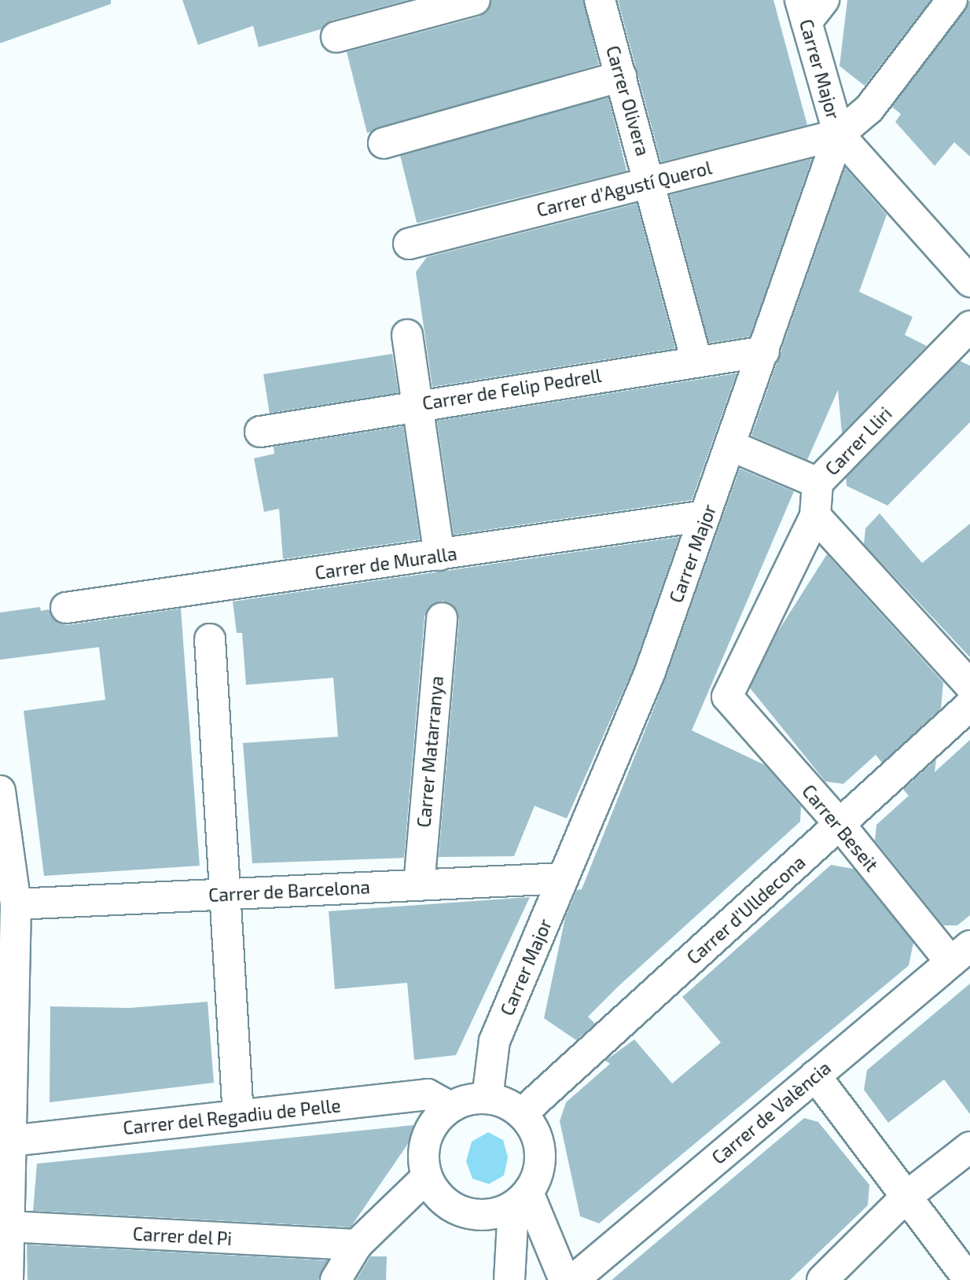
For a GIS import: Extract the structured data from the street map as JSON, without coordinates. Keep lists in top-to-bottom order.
{
  "streets": {
    "street": [
      "Carrer Major",
      "Carrer Olivera",
      "Carrer d'Agustí Querol",
      "Carrer de Felip Pedrell",
      "Carrer Lliri",
      "Carrer de Muralla",
      "Carrer Matarranya",
      "Carrer Beseit",
      "Carrer de Barcelona",
      "Carrer d'Ulldecona",
      "Carrer de València",
      "Carrer del Regadiu de Pelle",
      "Carrer del Pi"
    ]
  },
  "crossings": [
    ["Carrer Major", "Carrer d'Agustí Querol"],
    ["Carrer Major", "Carrer de Felip Pedrell"],
    ["Carrer Major", "Carrer de Muralla"],
    ["Carrer Major", "Carrer de Barcelona"],
    ["Carrer Major", "Carrer d'Ulldecona"],
    ["Carrer Major", "Carrer del Regadiu de Pelle"],
    ["Carrer Olivera", "Carrer d'Agustí Querol"],
    ["Carrer Olivera", "Carrer de Felip Pedrell"],
    ["Carrer Lliri", "Carrer Beseit"],
    ["Carrer Matarranya", "Carrer de Barcelona"],
    ["Carrer Beseit", "Carrer d'Ulldecona"],
    ["Carrer Beseit", "Carrer de València"],
    ["Carrer d'Ulldecona", "Carrer del Regadiu de Pelle"]
  ]
}
